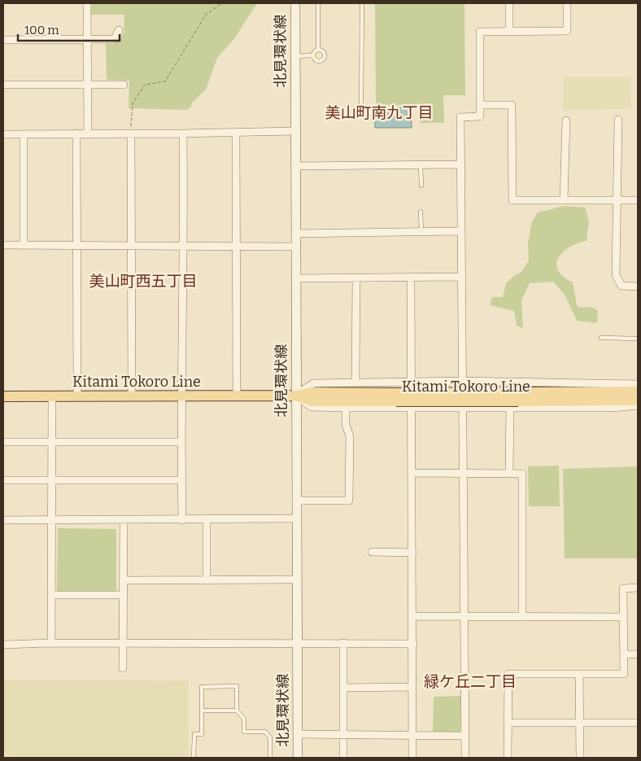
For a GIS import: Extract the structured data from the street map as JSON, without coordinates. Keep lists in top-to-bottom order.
{
  "streets": {
    "main road": ["北見環状線", "Kitami Tokoro Line"]
  },
  "crossings": [
    ["北見環状線", "Kitami Tokoro Line"]
  ],
  "districts": ["美山町南九丁目", "美山町西五丁目", "緑ケ丘二丁目"],
  "scale_bar": "100 m"
}
